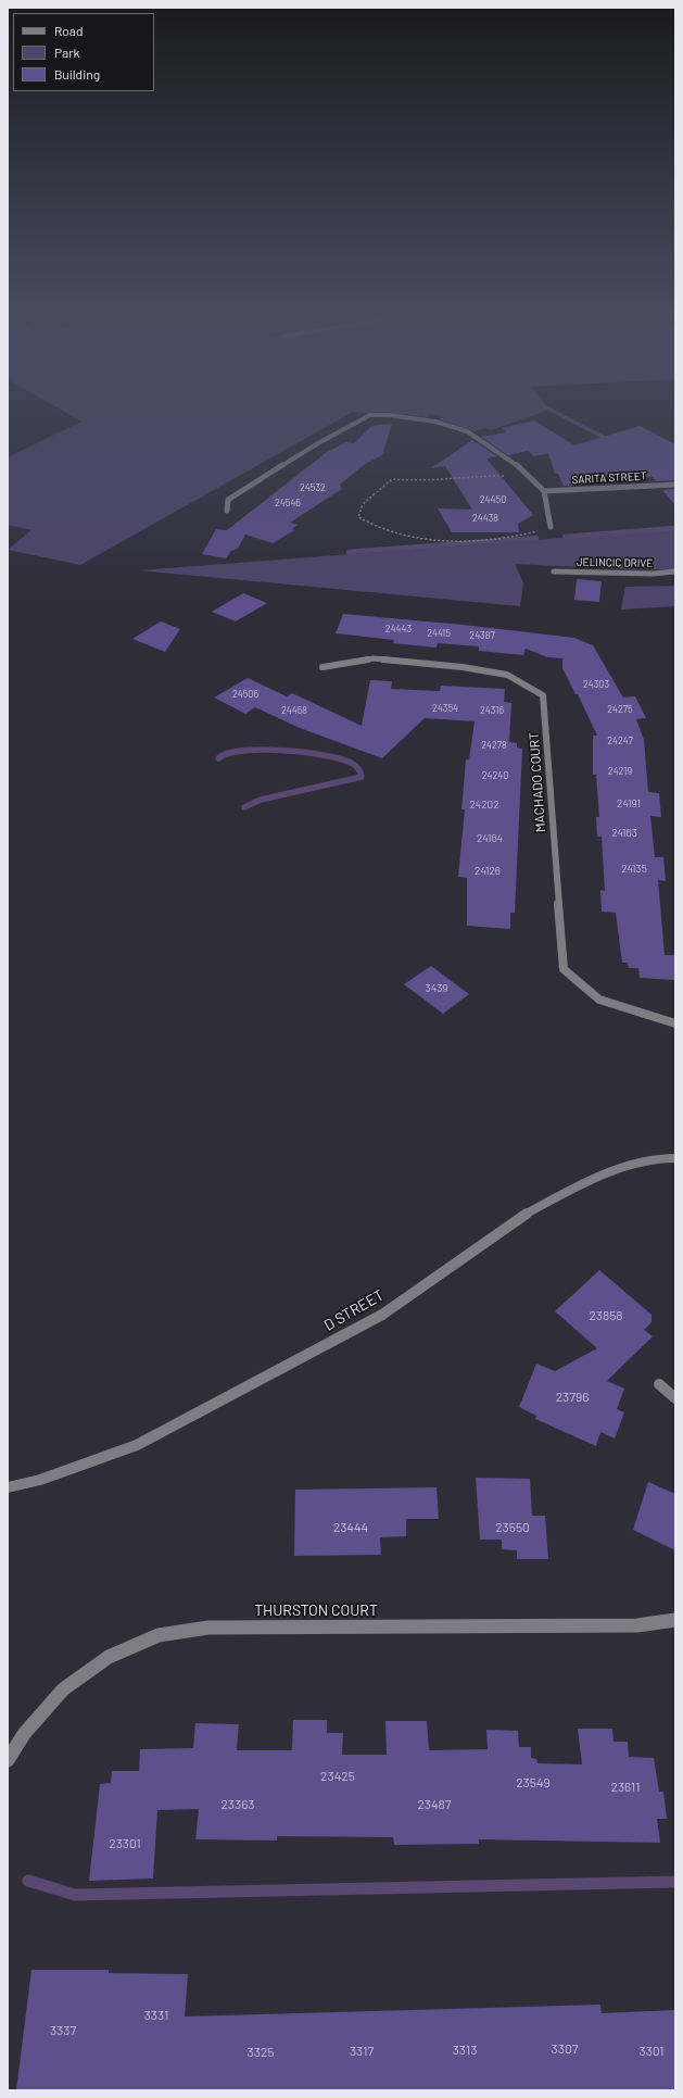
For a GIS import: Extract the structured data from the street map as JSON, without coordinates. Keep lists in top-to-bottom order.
{
  "streets": {
    "street": [
      "SARITA STREET",
      "JELINCIC DRIVE",
      "MACHADO COURT",
      "D STREET",
      "THURSTON COURT"
    ]
  },
  "house_numbers": [
    "24532",
    "24450",
    "24546",
    "24438",
    "24443",
    "24415",
    "24387",
    "24303",
    "24506",
    "24354",
    "24275",
    "24468",
    "24316",
    "24247",
    "24278",
    "24219",
    "24240",
    "24191",
    "24202",
    "24163",
    "24164",
    "24135",
    "24126",
    "3439",
    "23858",
    "23796",
    "23444",
    "23550",
    "23425",
    "23549",
    "23611",
    "23363",
    "23487",
    "23301",
    "3331",
    "3337",
    "3307",
    "3313",
    "3317",
    "3301",
    "3325"
  ],
  "legend": ["Road", "Park", "Building"]
}
